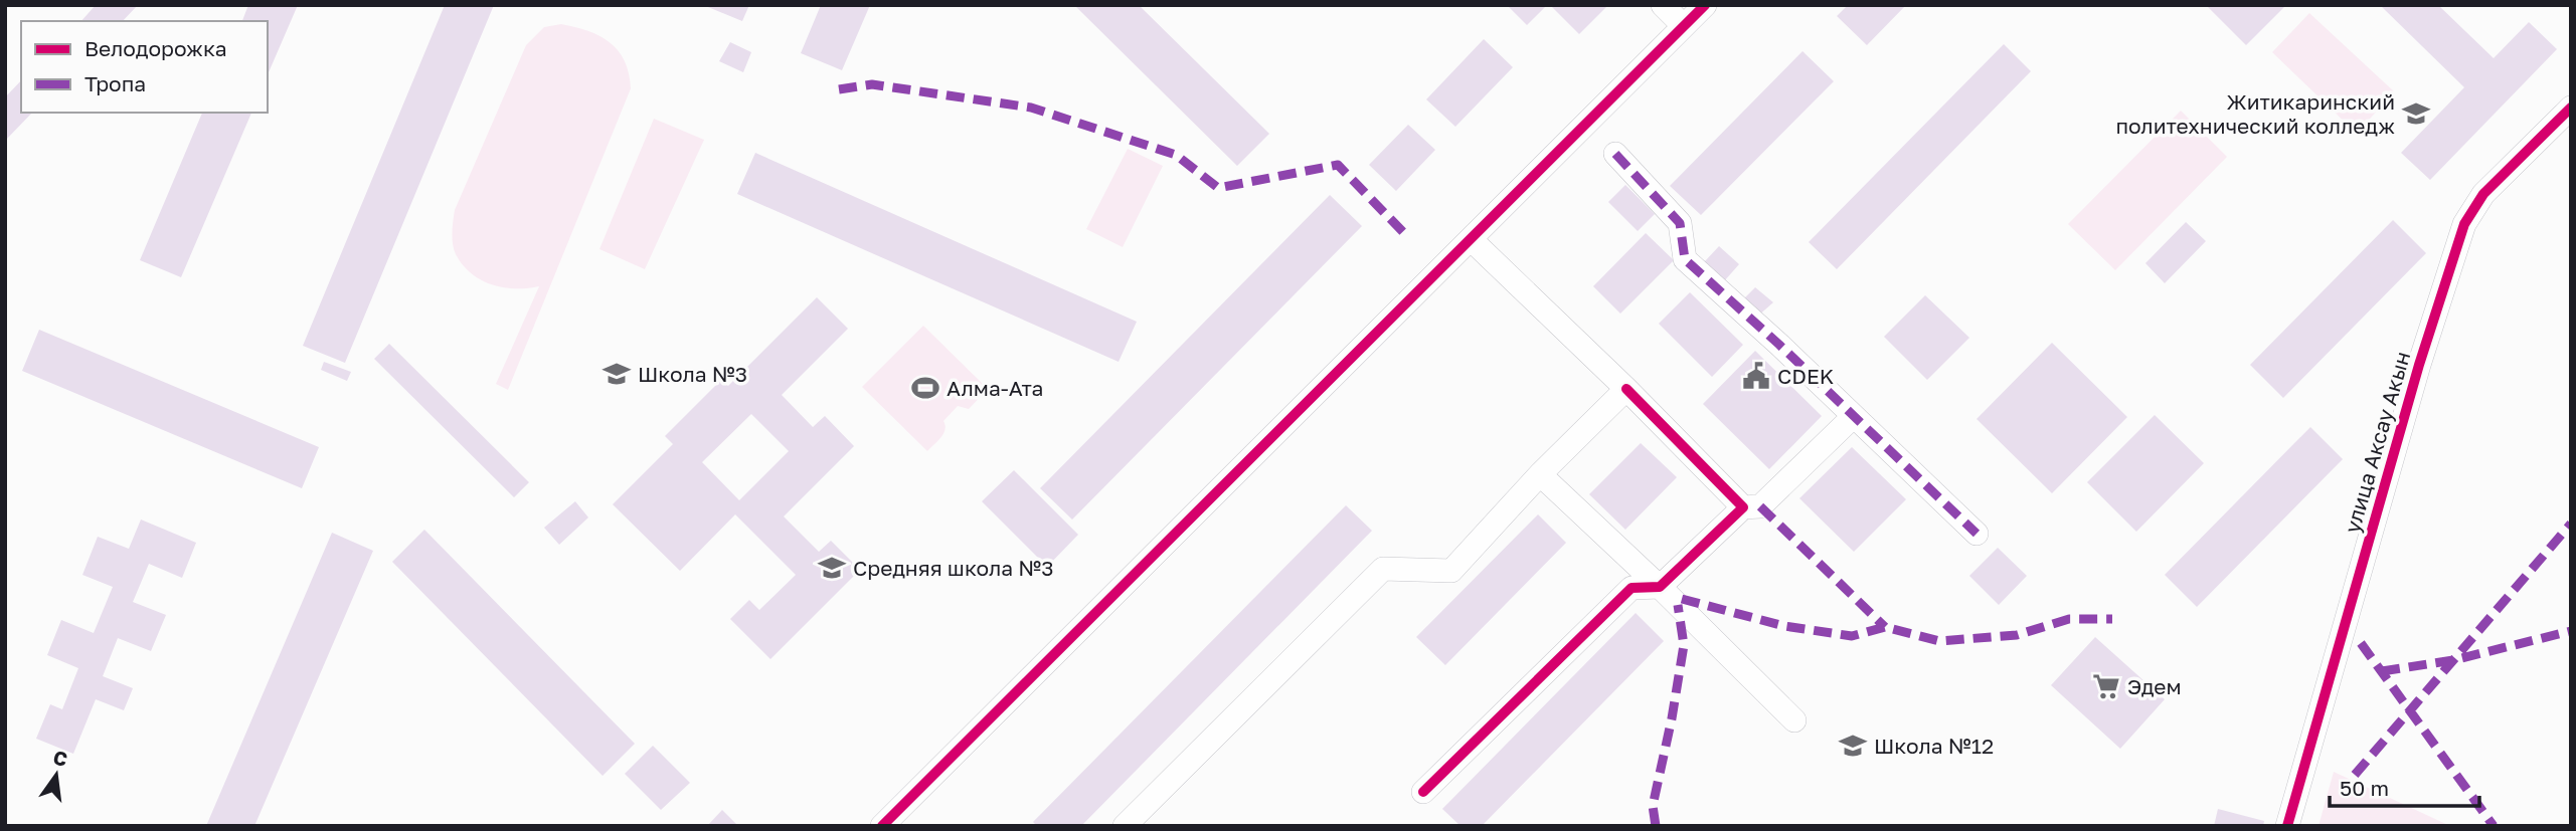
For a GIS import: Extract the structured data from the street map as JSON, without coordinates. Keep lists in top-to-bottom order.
{
  "streets": {
    "street": ["улица Аксау Акын"]
  },
  "places": {
    "school or university": [
      "Житикаринский политехнический колледж",
      "Школа №3",
      "Средняя школа №3",
      "Школа №12"
    ],
    "public building": ["CDEK"],
    "sports": ["Алма-Ата"],
    "supermarket": ["Эдем"]
  },
  "legend": ["Велодорожка", "Тропа"],
  "scale_bar": "50 m",
  "north": "top"
}
